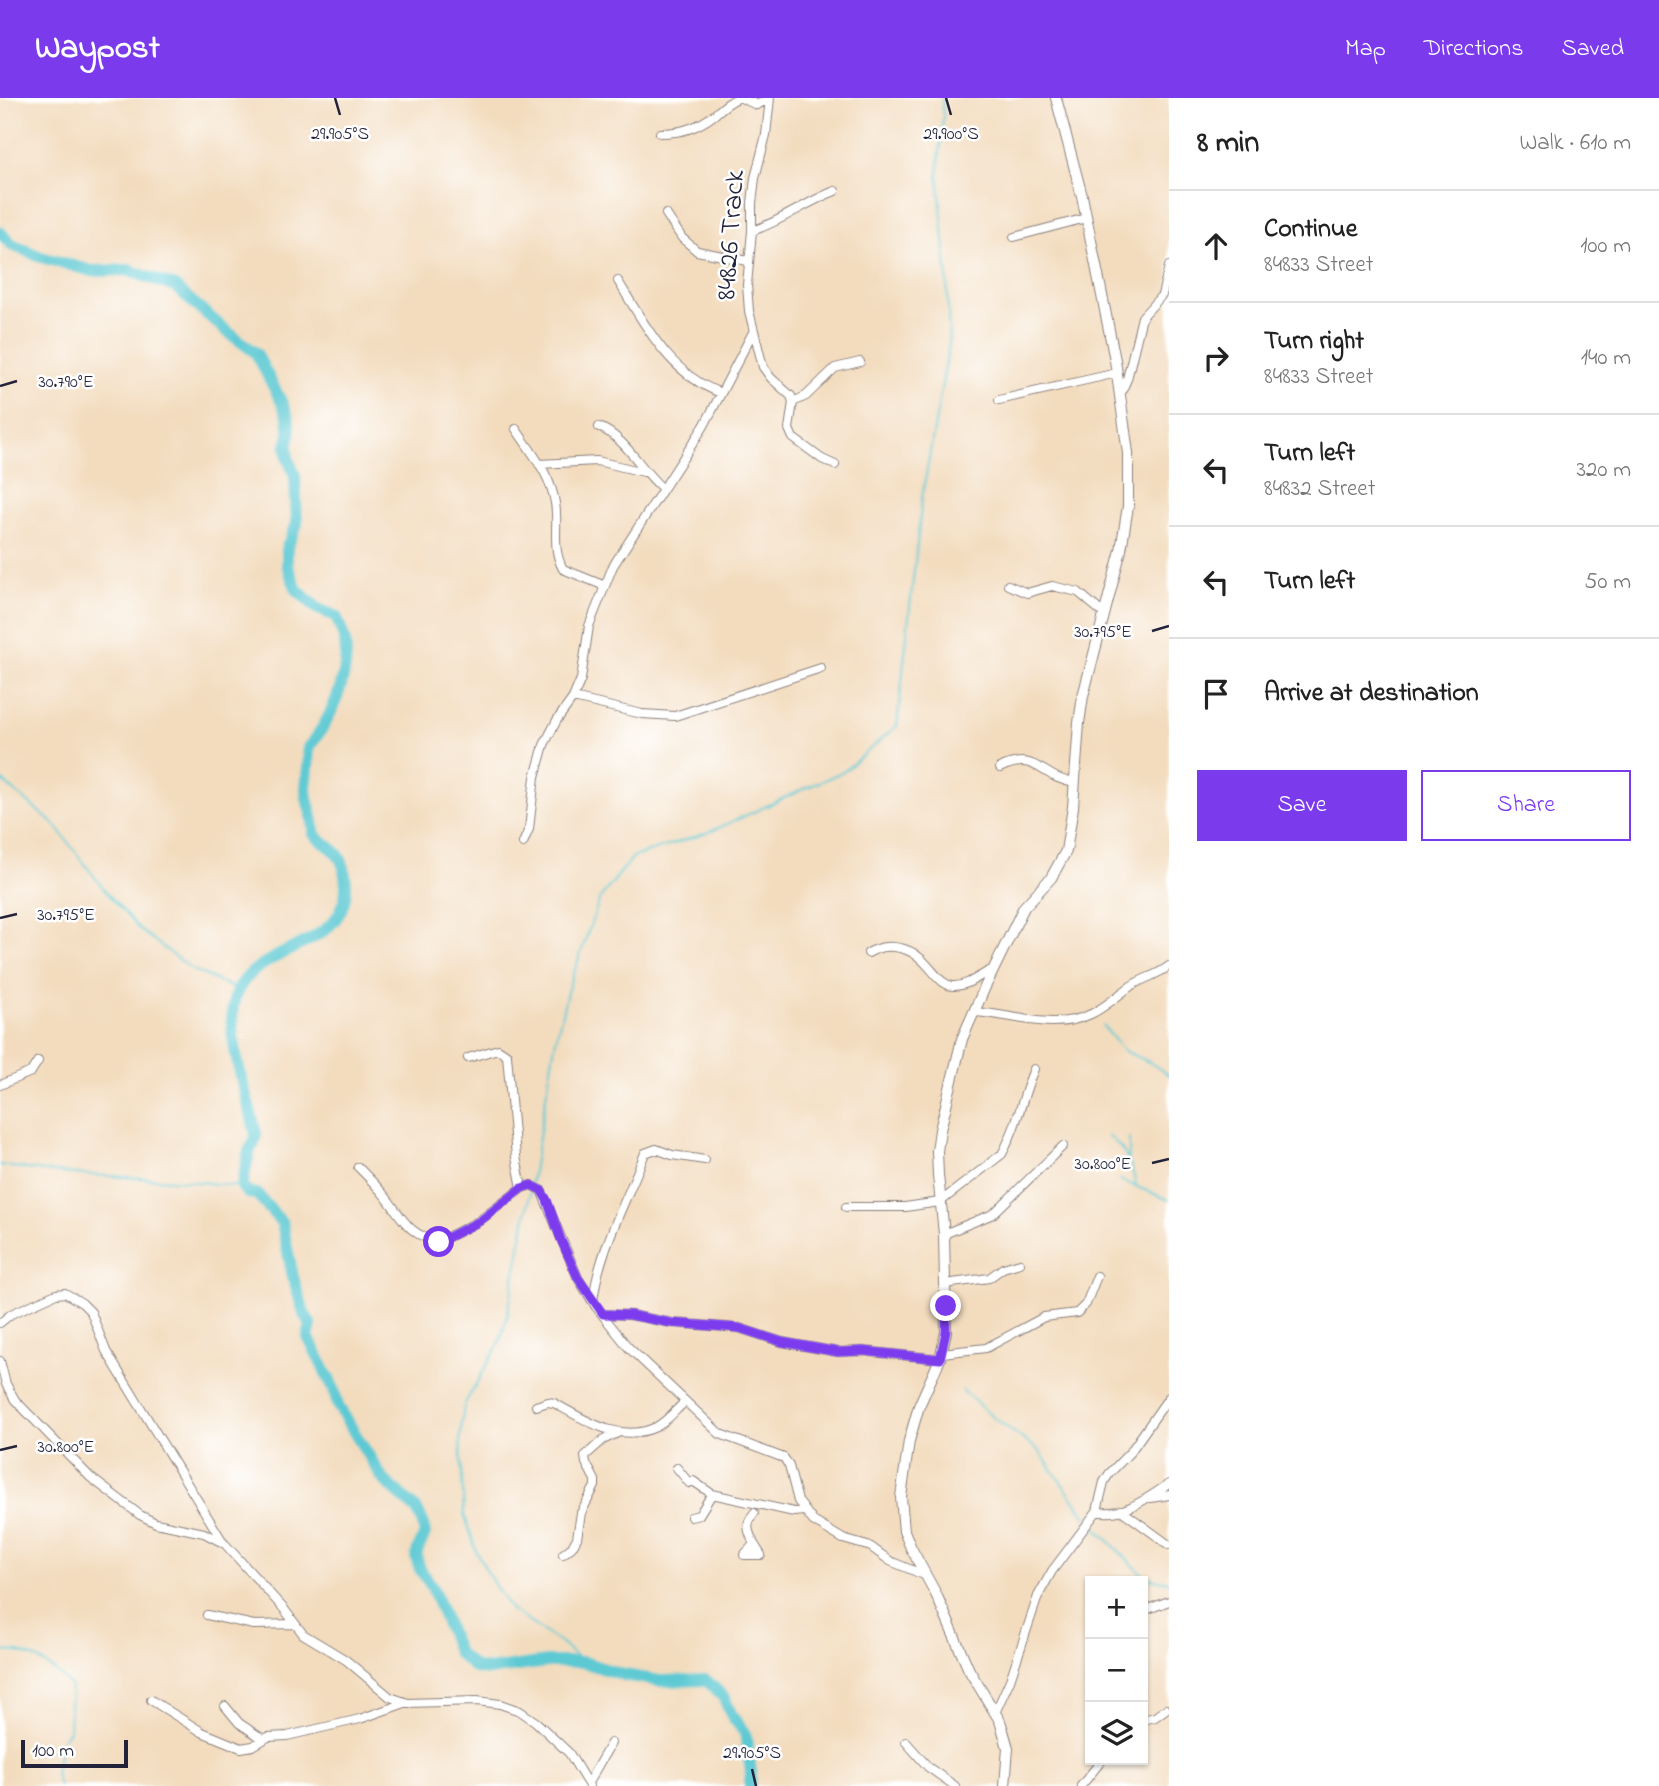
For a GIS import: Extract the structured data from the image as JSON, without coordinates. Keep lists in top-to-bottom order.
{
  "streets": {
    "street": ["84826 Track"]
  },
  "scale_bar": "100 m",
  "page": {
    "header": "Waypost",
    "nav": ["Map", "Directions", "Saved"],
    "heading": ["8 min", "Walk · 610 m"],
    "list": [
      ["Continue", "84833 Street", "100 m"],
      ["Turn right", "84833 Street", "140 m"],
      ["Turn left", "84832 Street", "320 m"],
      ["Turn left", "50 m"],
      "Arrive at destination"
    ],
    "buttons": ["Save", "Share"],
    "map_buttons": ["+", "−"],
    "scale": "100 m"
  },
  "coordinates": [
    "29.905°S",
    "29.900°S",
    "30.790°E",
    "30.795°E",
    "30.800°E"
  ]
}
